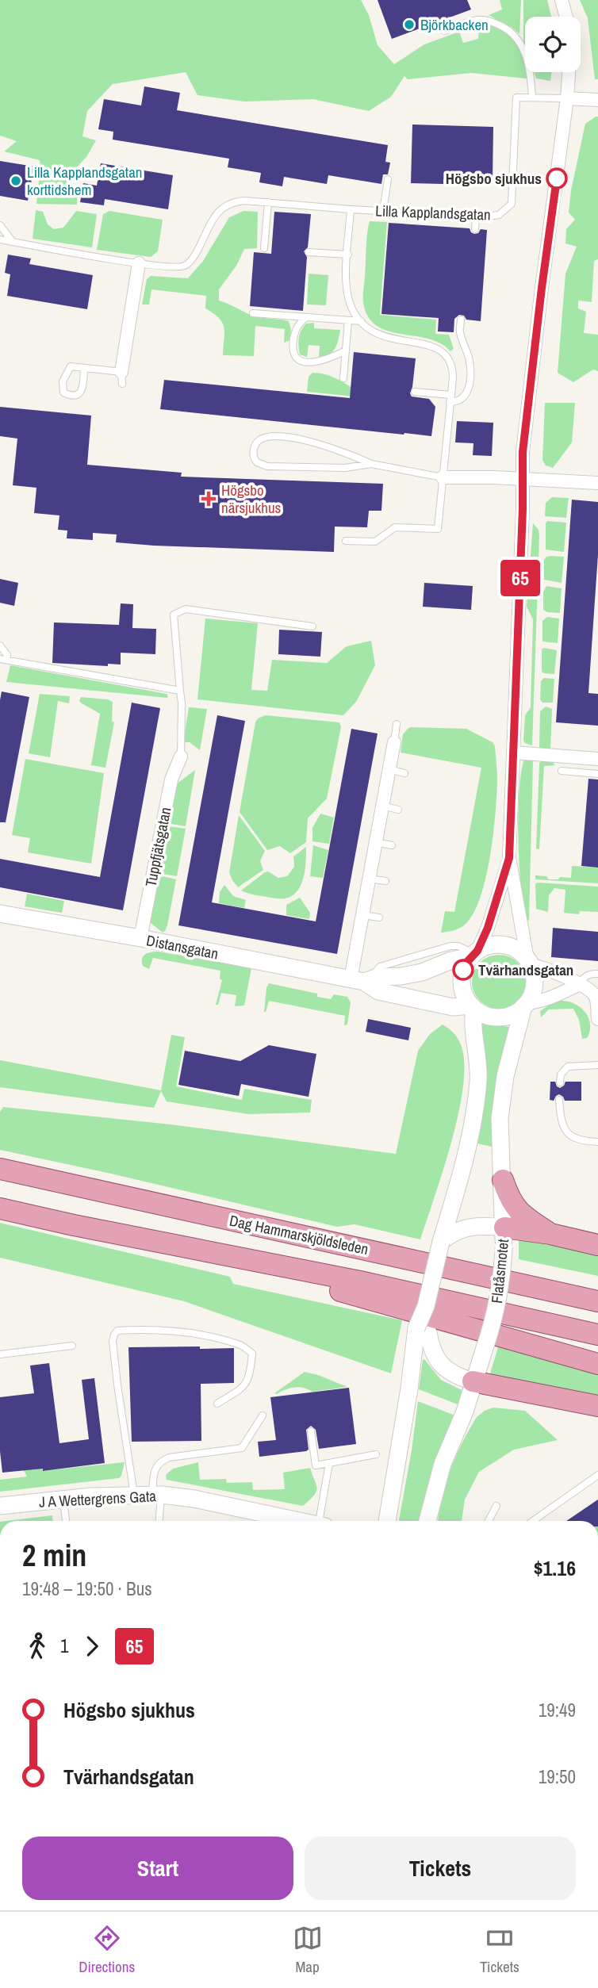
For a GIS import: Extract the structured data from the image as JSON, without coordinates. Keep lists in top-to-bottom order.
{
  "streets": {
    "main road": ["Dag Hammarskjöldsleden"],
    "street": [
      "Tuppfjätsgatan",
      "Distansgatan",
      "Flatåsmotet",
      "J A Wettergrens Gata"
    ],
    "lane": ["Lilla Kapplandsgatan"]
  },
  "crossings": [
    ["Tuppfjätsgatan", "Distansgatan"],
    ["Distansgatan", "Flatåsmotet"]
  ],
  "places": {
    "other": [
      "Björkbacken",
      "Högsbo sjukhus",
      "Lilla Kapplandsgatan korttidshem",
      "Tvärhandsgatan"
    ],
    "health": ["Högsbo närsjukhus"]
  },
  "lines": ["bus line 65"],
  "page": {
    "on_map": "65",
    "heading": ["2 min", "19:48 – 19:50 · Bus", "$1.16"],
    "legs": ["1", "65"],
    "list": [
      {
        "name": "Högsbo sjukhus",
        "value": "19:49"
      },
      {
        "name": "Tvärhandsgatan",
        "value": "19:50"
      }
    ],
    "buttons": ["Start", "Tickets"],
    "tabs": ["Directions", "Map", "Tickets"]
  }
}
